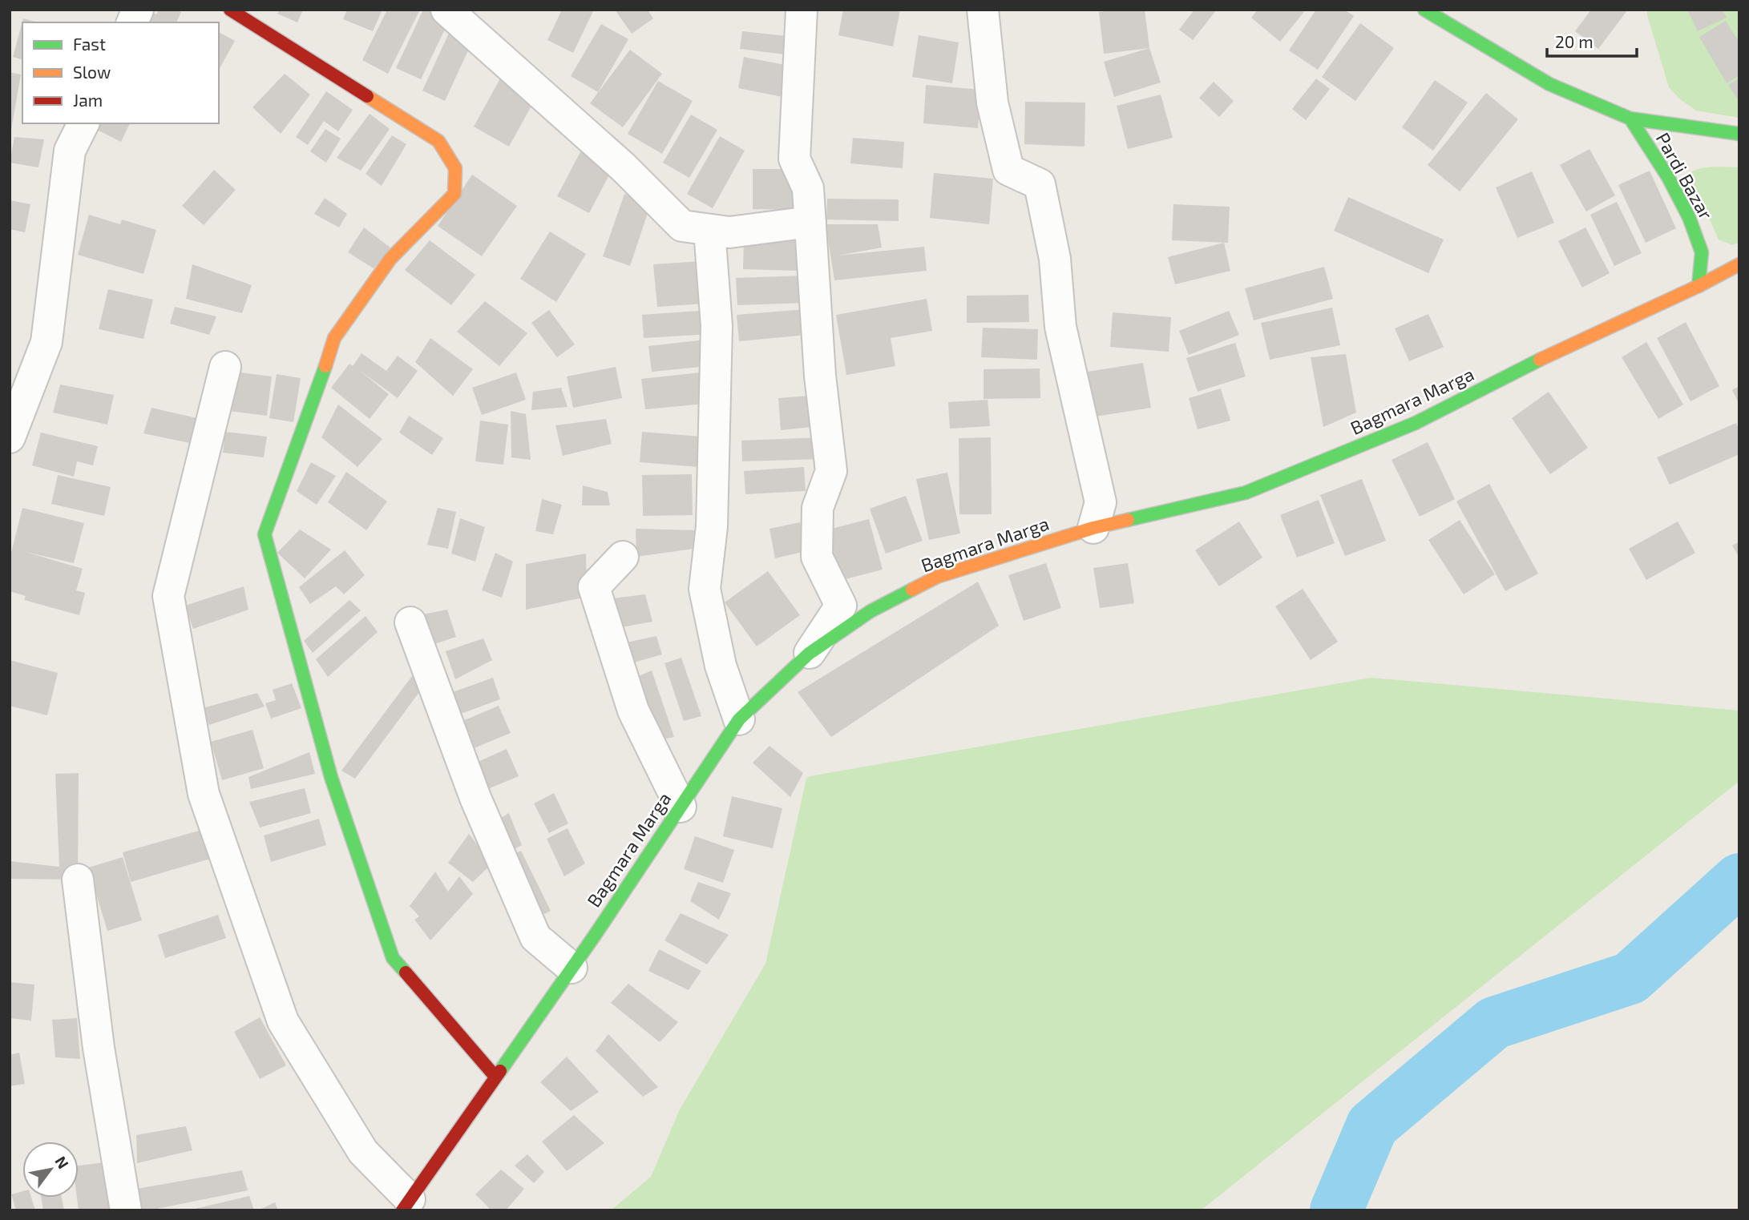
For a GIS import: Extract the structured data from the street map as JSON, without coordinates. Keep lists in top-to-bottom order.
{
  "streets": {
    "main road": ["Pardi Bazar", "Bagmara Marga"]
  },
  "crossings": [
    ["Pardi Bazar", "Bagmara Marga"]
  ],
  "legend": ["Fast", "Slow", "Jam"],
  "scale_bar": "20 m",
  "north": "top right"
}
